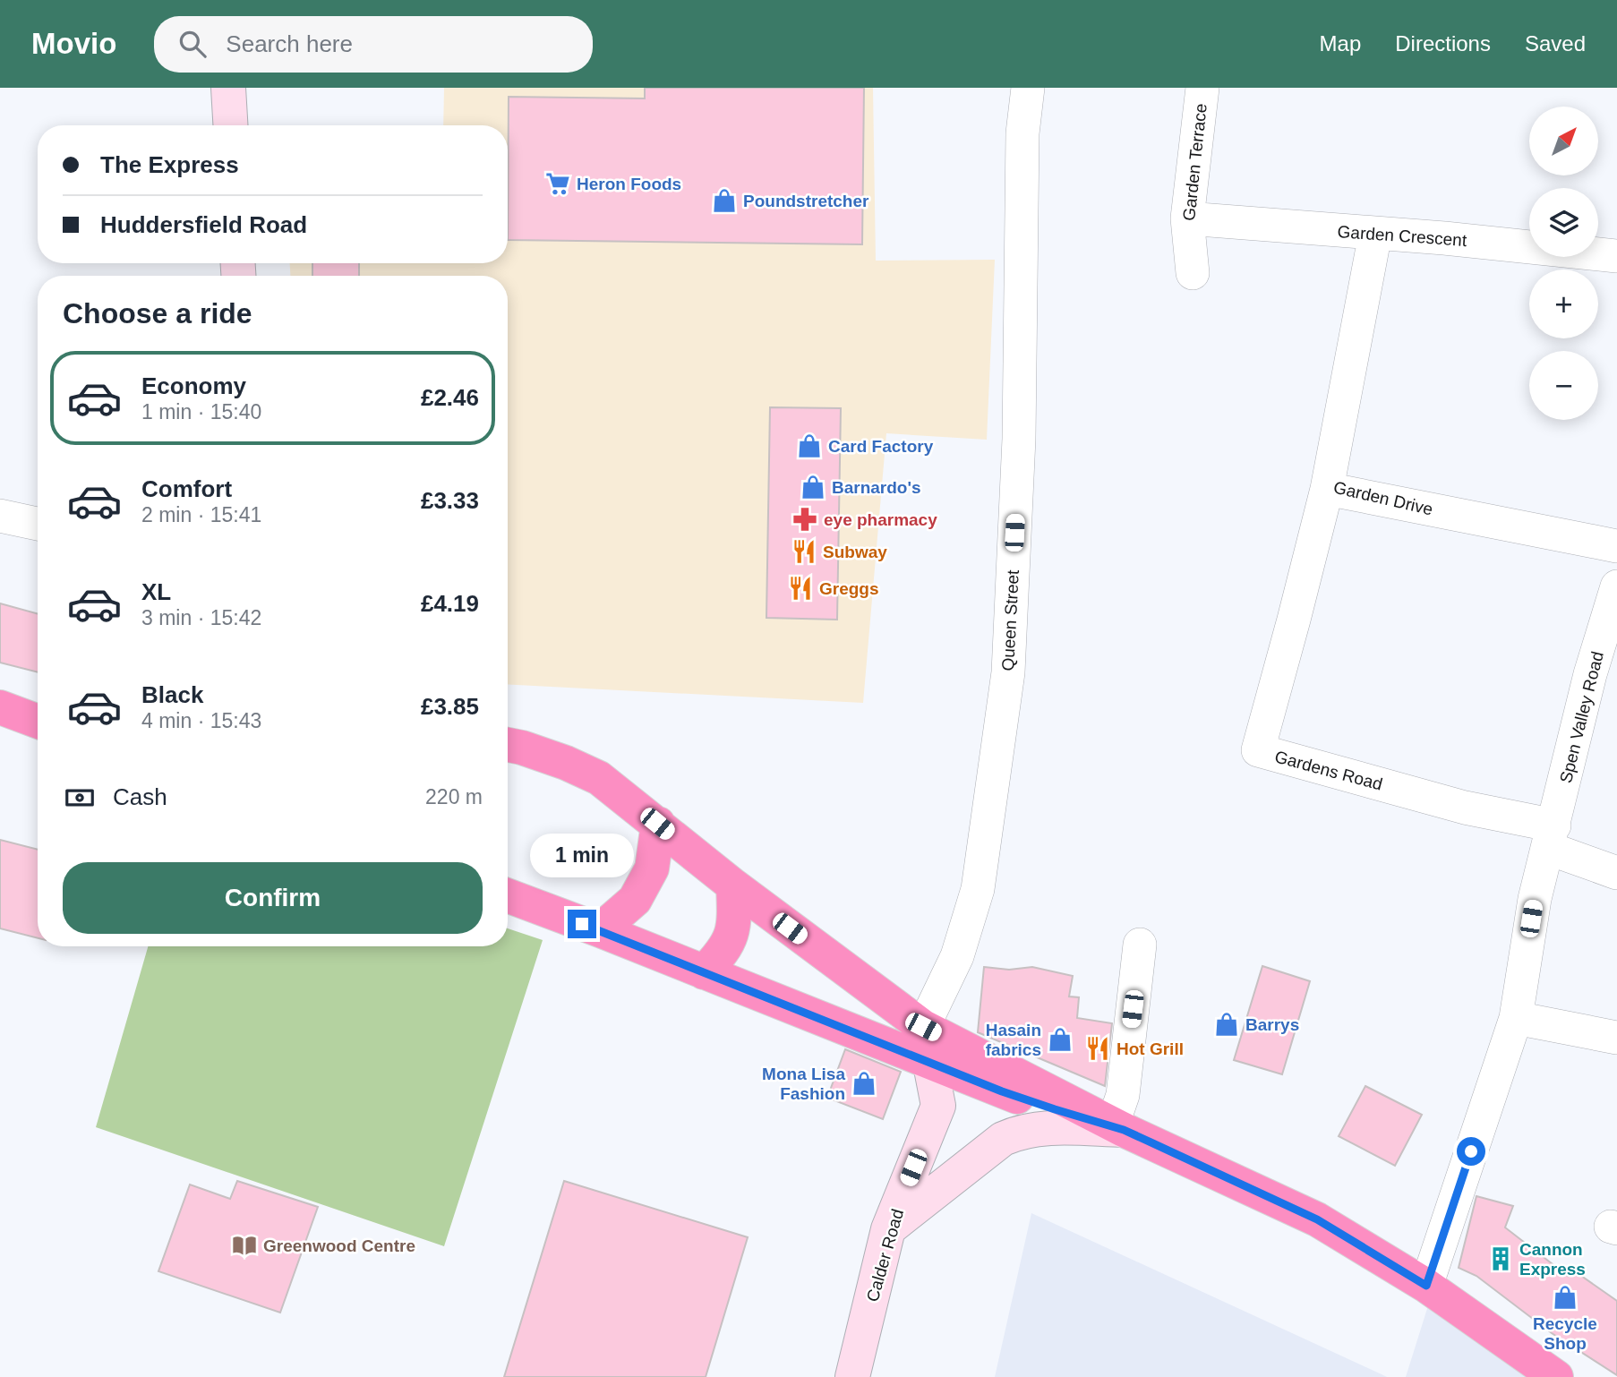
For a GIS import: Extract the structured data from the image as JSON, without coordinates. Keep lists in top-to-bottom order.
{
  "streets": {
    "street": [
      "Garden Terrace",
      "Garden Crescent",
      "Garden Drive",
      "Queen Street",
      "Spen Valley Road",
      "Gardens Road",
      "Calder Road"
    ]
  },
  "crossings": [
    ["Garden Terrace", "Garden Crescent"],
    ["Garden Crescent", "Garden Drive"],
    ["Garden Drive", "Gardens Road"],
    ["Queen Street", "Calder Road"],
    ["Spen Valley Road", "Gardens Road"]
  ],
  "places": {
    "supermarket": ["Heron Foods"],
    "shop": [
      "Poundstretcher",
      "Card Factory",
      "Barnardo's",
      "Barrys",
      "Hasain fabrics",
      "Mona Lisa Fashion",
      "Recycle Shop"
    ],
    "pharmacy": ["eye pharmacy"],
    "restaurant": ["Subway", "Greggs", "Hot Grill"],
    "library": ["Greenwood Centre"],
    "building": ["Cannon Express"]
  },
  "north": "top right",
  "page": {
    "header": "Movio",
    "search": "Search here",
    "nav": ["Map", "Directions", "Saved"],
    "map_buttons": ["+", "−"],
    "banner": ["The Express", "Huddersfield Road"],
    "heading": "Choose a ride",
    "list": [
      {
        "name": "Economy",
        "note": "1 min · 15:40",
        "value": "£2.46"
      },
      {
        "name": "Comfort",
        "note": "2 min · 15:41",
        "value": "£3.33"
      },
      {
        "name": "XL",
        "note": "3 min · 15:42",
        "value": "£4.19"
      },
      {
        "name": "Black",
        "note": "4 min · 15:43",
        "value": "£3.85"
      }
    ],
    "pay": ["Cash", "220 m"],
    "bubble": "1 min",
    "buttons": "Confirm"
  }
}
